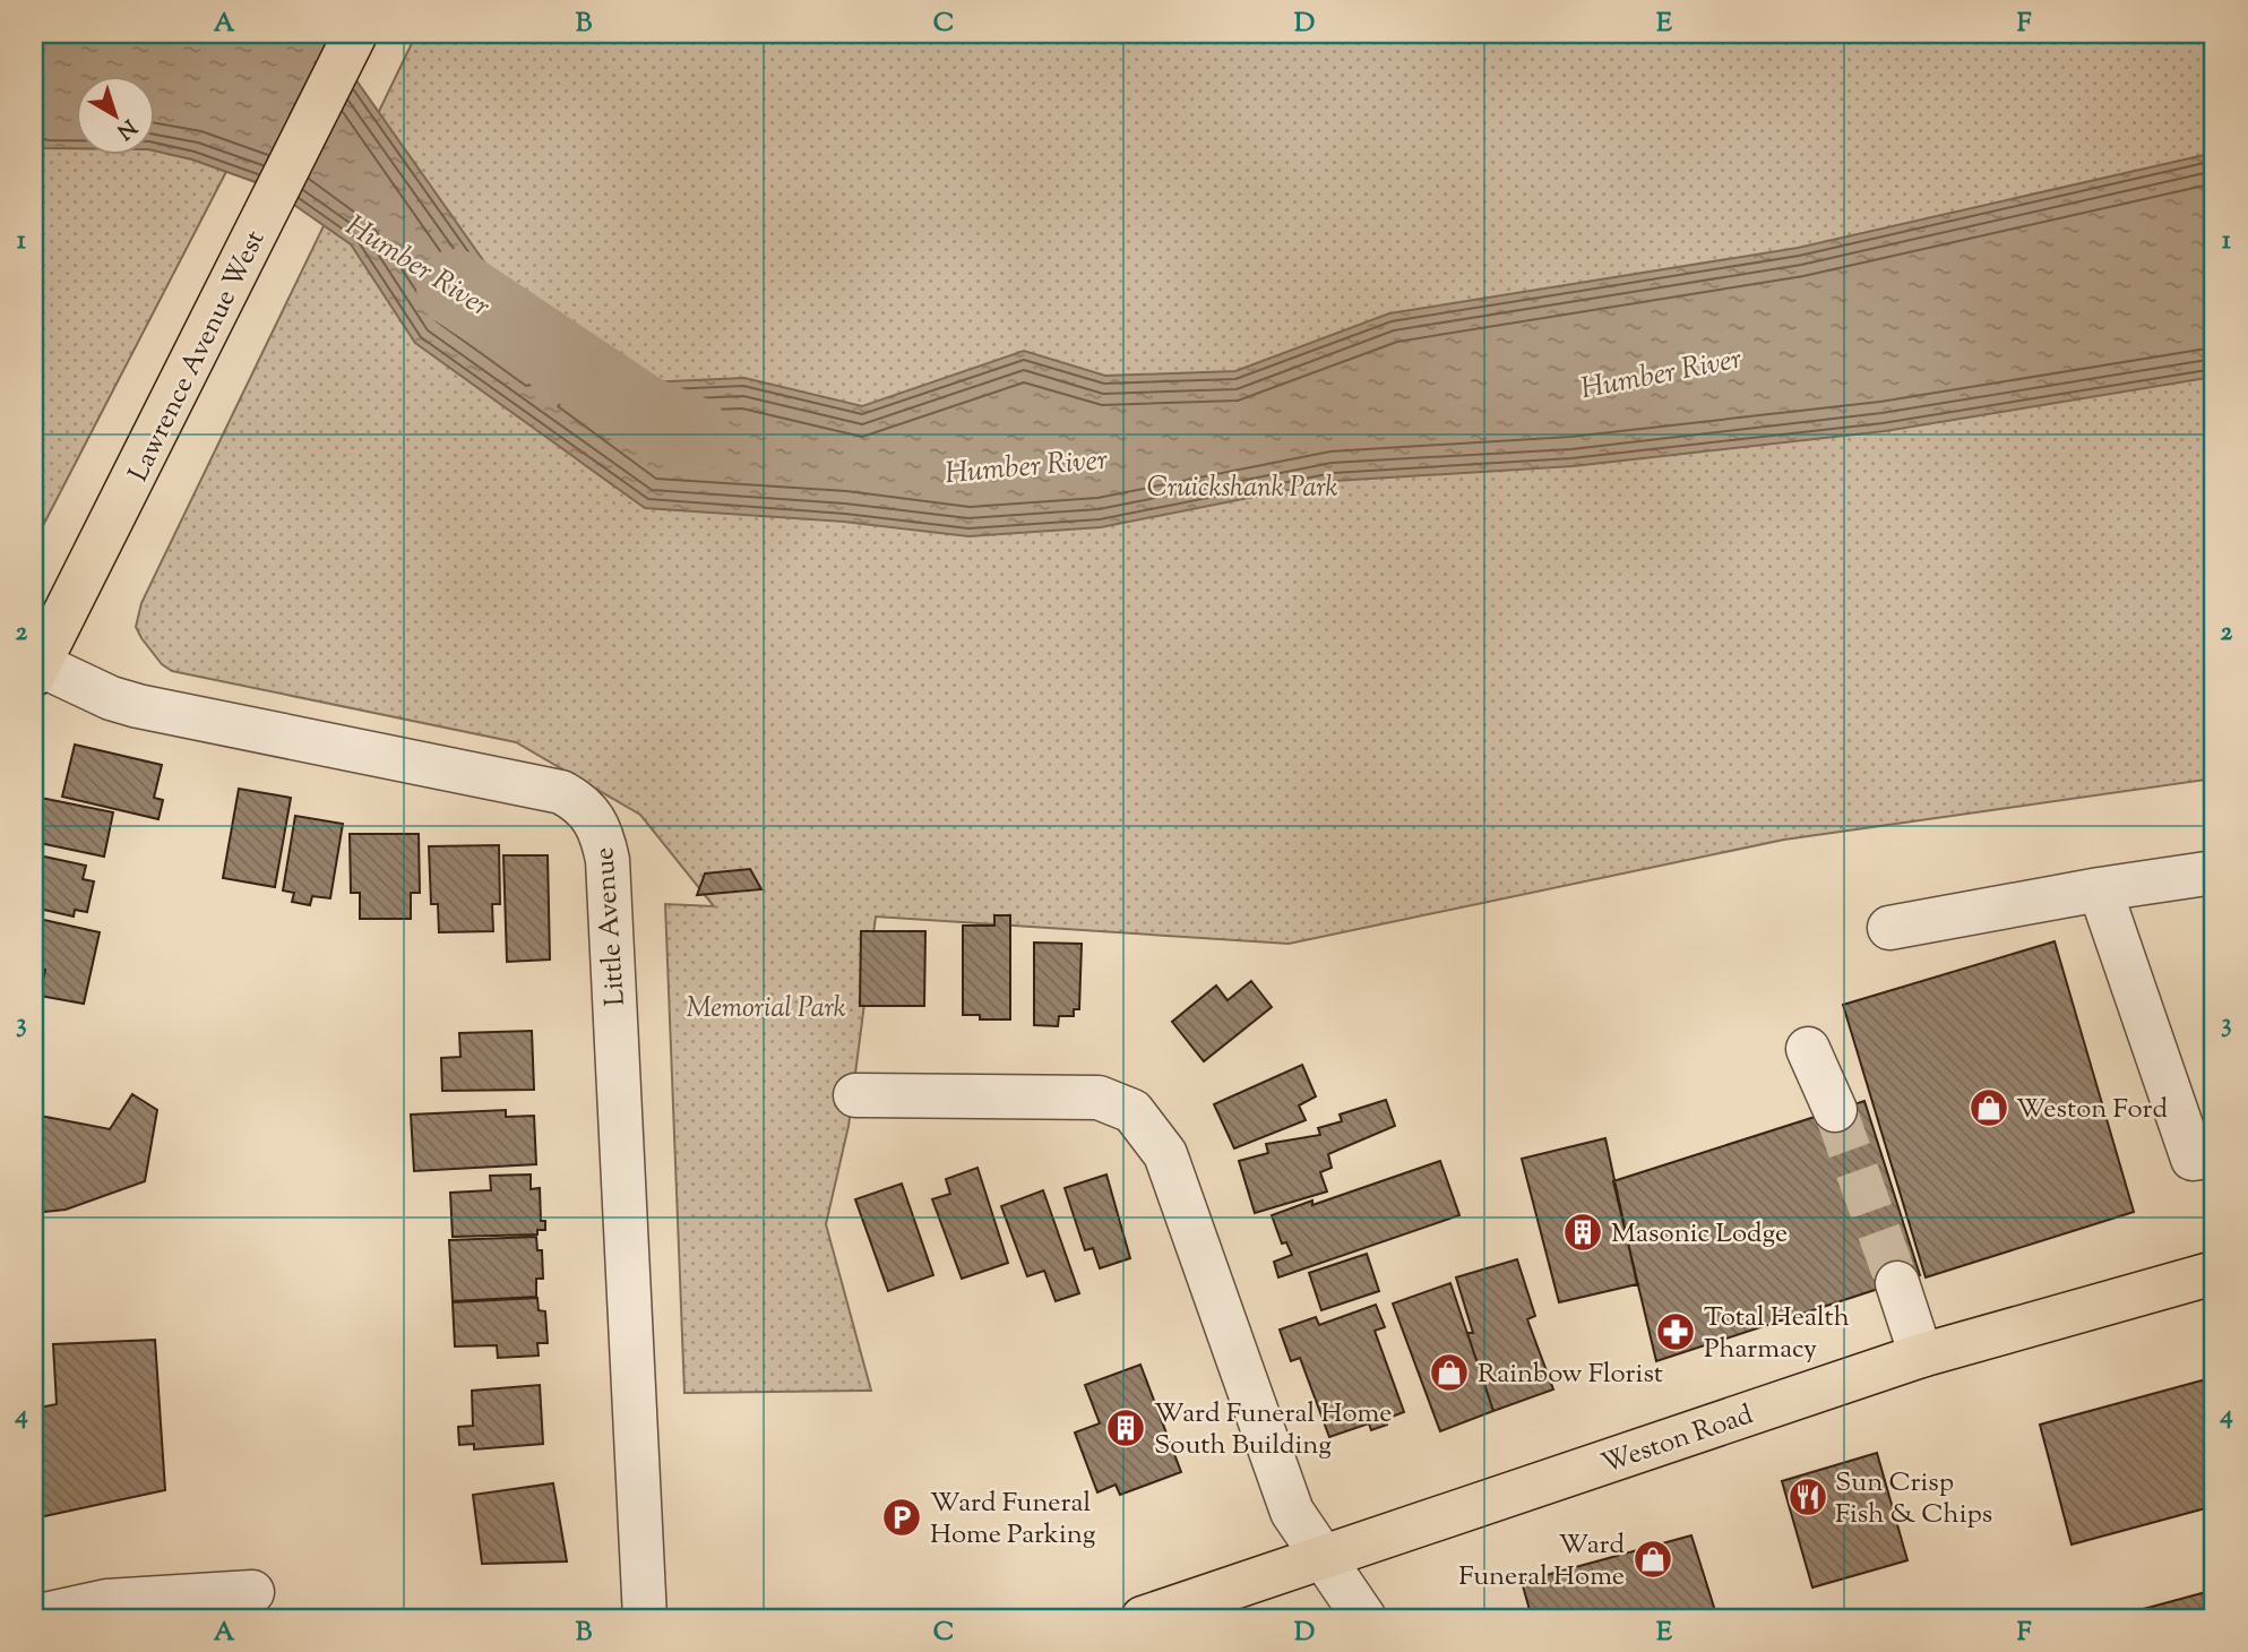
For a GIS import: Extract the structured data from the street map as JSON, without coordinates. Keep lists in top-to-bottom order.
{
  "streets": {
    "main road": ["Lawrence Avenue West", "Weston Road"],
    "street": ["Little Avenue"]
  },
  "crossings": [
    ["Lawrence Avenue West", "Little Avenue"]
  ],
  "water": ["Humber River"],
  "parks": ["Cruickshank Park", "Memorial Park"],
  "places": {
    "shop": ["Weston Ford", "Rainbow Florist", "Ward Funeral Home"],
    "building": ["Masonic Lodge", "Ward Funeral Home South Building"],
    "pharmacy": ["Total Health Pharmacy"],
    "restaurant": ["Sun Crisp Fish & Chips"],
    "parking": ["Ward Funeral Home Parking"]
  },
  "north": "bottom right",
  "grid": {
    "columns": [
      "A",
      "B",
      "C",
      "D",
      "E",
      "F"
    ],
    "rows": [
      "1",
      "2",
      "3",
      "4"
    ]
  }
}
